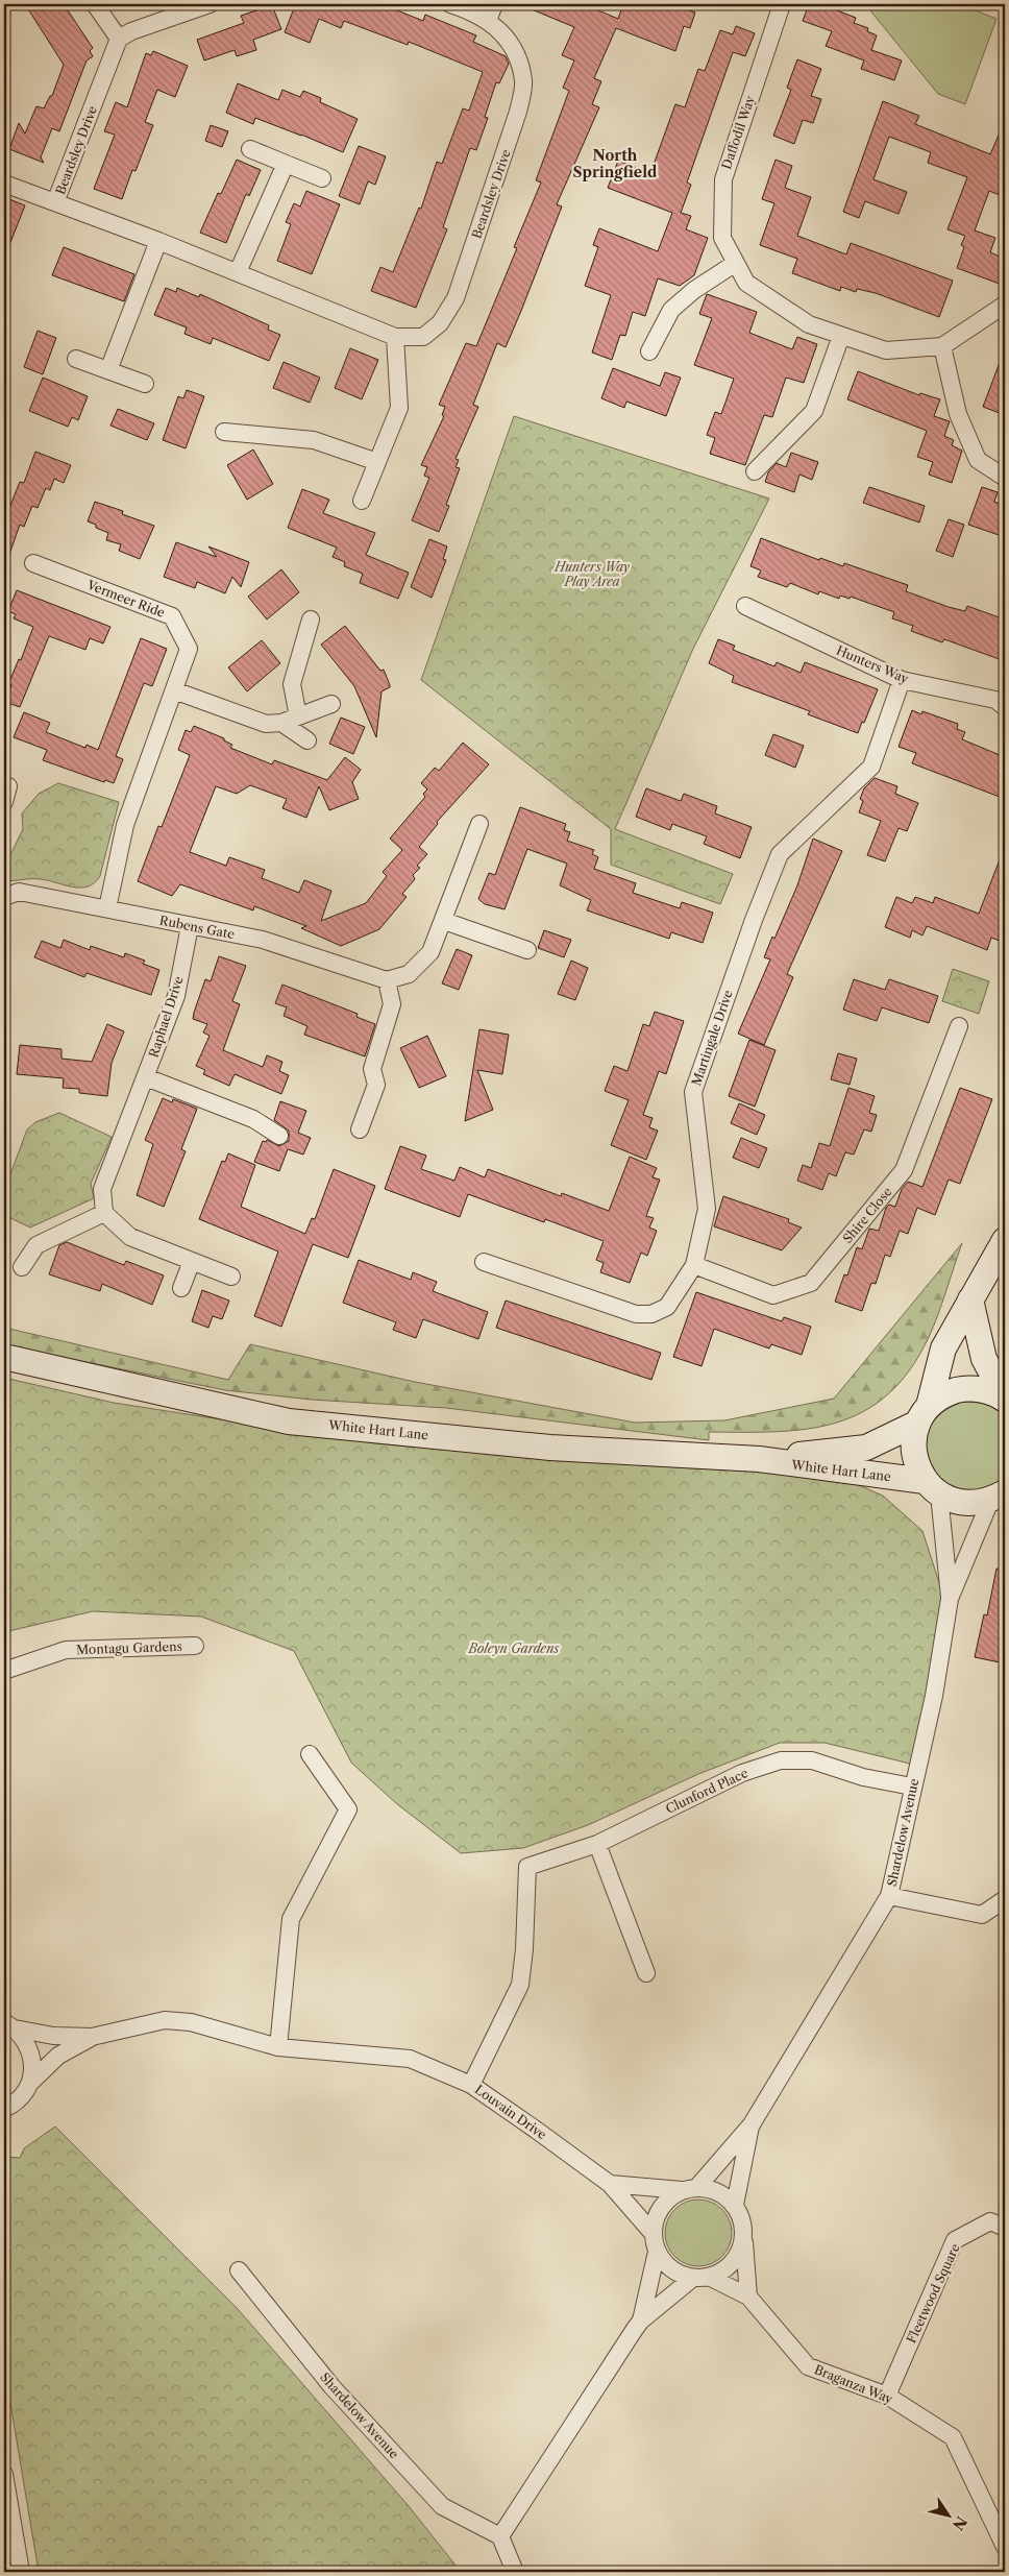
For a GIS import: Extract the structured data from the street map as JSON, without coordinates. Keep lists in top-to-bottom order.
{
  "streets": {
    "street": [
      "Daffodil Way",
      "Beardsley Drive",
      "Vermeer Ride",
      "Hunters Way",
      "Rubens Gate",
      "Raphael Drive",
      "Martingale Drive",
      "Shire Close",
      "White Hart Lane",
      "Montagu Gardens",
      "Clunford Place",
      "Shardelow Avenue",
      "Louvain Drive",
      "Fleetwood Square",
      "Braganza Way"
    ]
  },
  "crossings": [
    ["Vermeer Ride", "Rubens Gate"],
    ["Hunters Way", "Martingale Drive"],
    ["Rubens Gate", "Raphael Drive"],
    ["Martingale Drive", "Shire Close"],
    ["White Hart Lane", "Shardelow Avenue"],
    ["Clunford Place", "Shardelow Avenue"],
    ["Clunford Place", "Louvain Drive"],
    ["Shardelow Avenue", "Louvain Drive"],
    ["Shardelow Avenue", "Braganza Way"],
    ["Louvain Drive", "Braganza Way"],
    ["Fleetwood Square", "Braganza Way"]
  ],
  "districts": ["North Springfield"],
  "parks": ["Hunters Way Play Area", "Boleyn Gardens"],
  "north": "bottom right"
}
